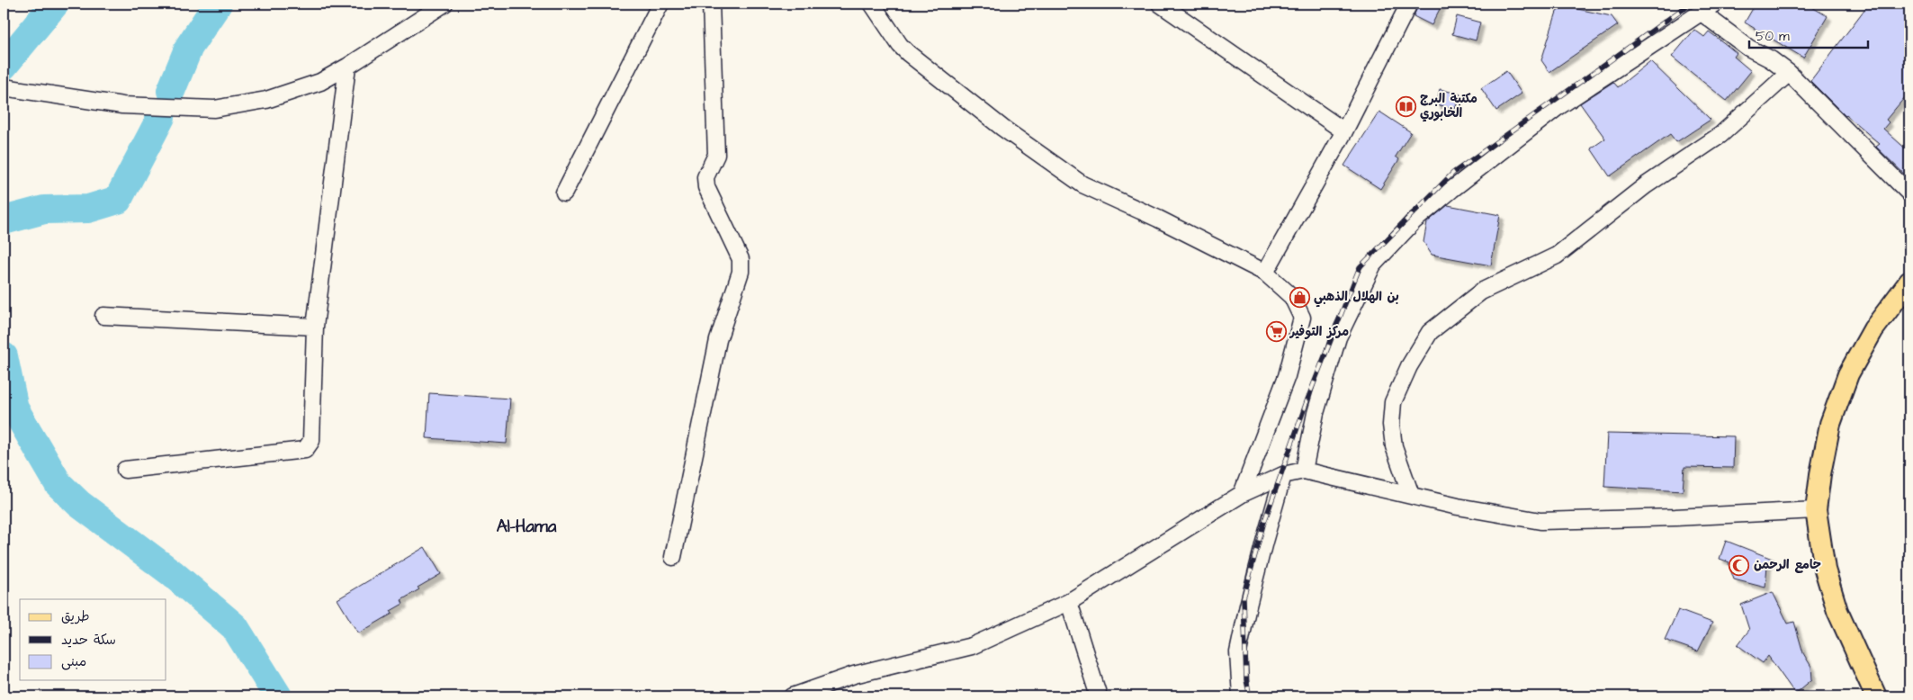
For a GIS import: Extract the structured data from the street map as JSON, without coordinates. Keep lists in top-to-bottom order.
{
  "districts": ["Al-Hama"],
  "places": {
    "library": ["مكتبة البرج الخابوري"],
    "shop": ["بن الهلال الذهبي"],
    "supermarket": ["مركز التوفير"],
    "mosque": ["جامع الرحمن"]
  },
  "legend": ["طريق", "سكة حديد", "مبنى"],
  "scale_bar": "50 m"
}
